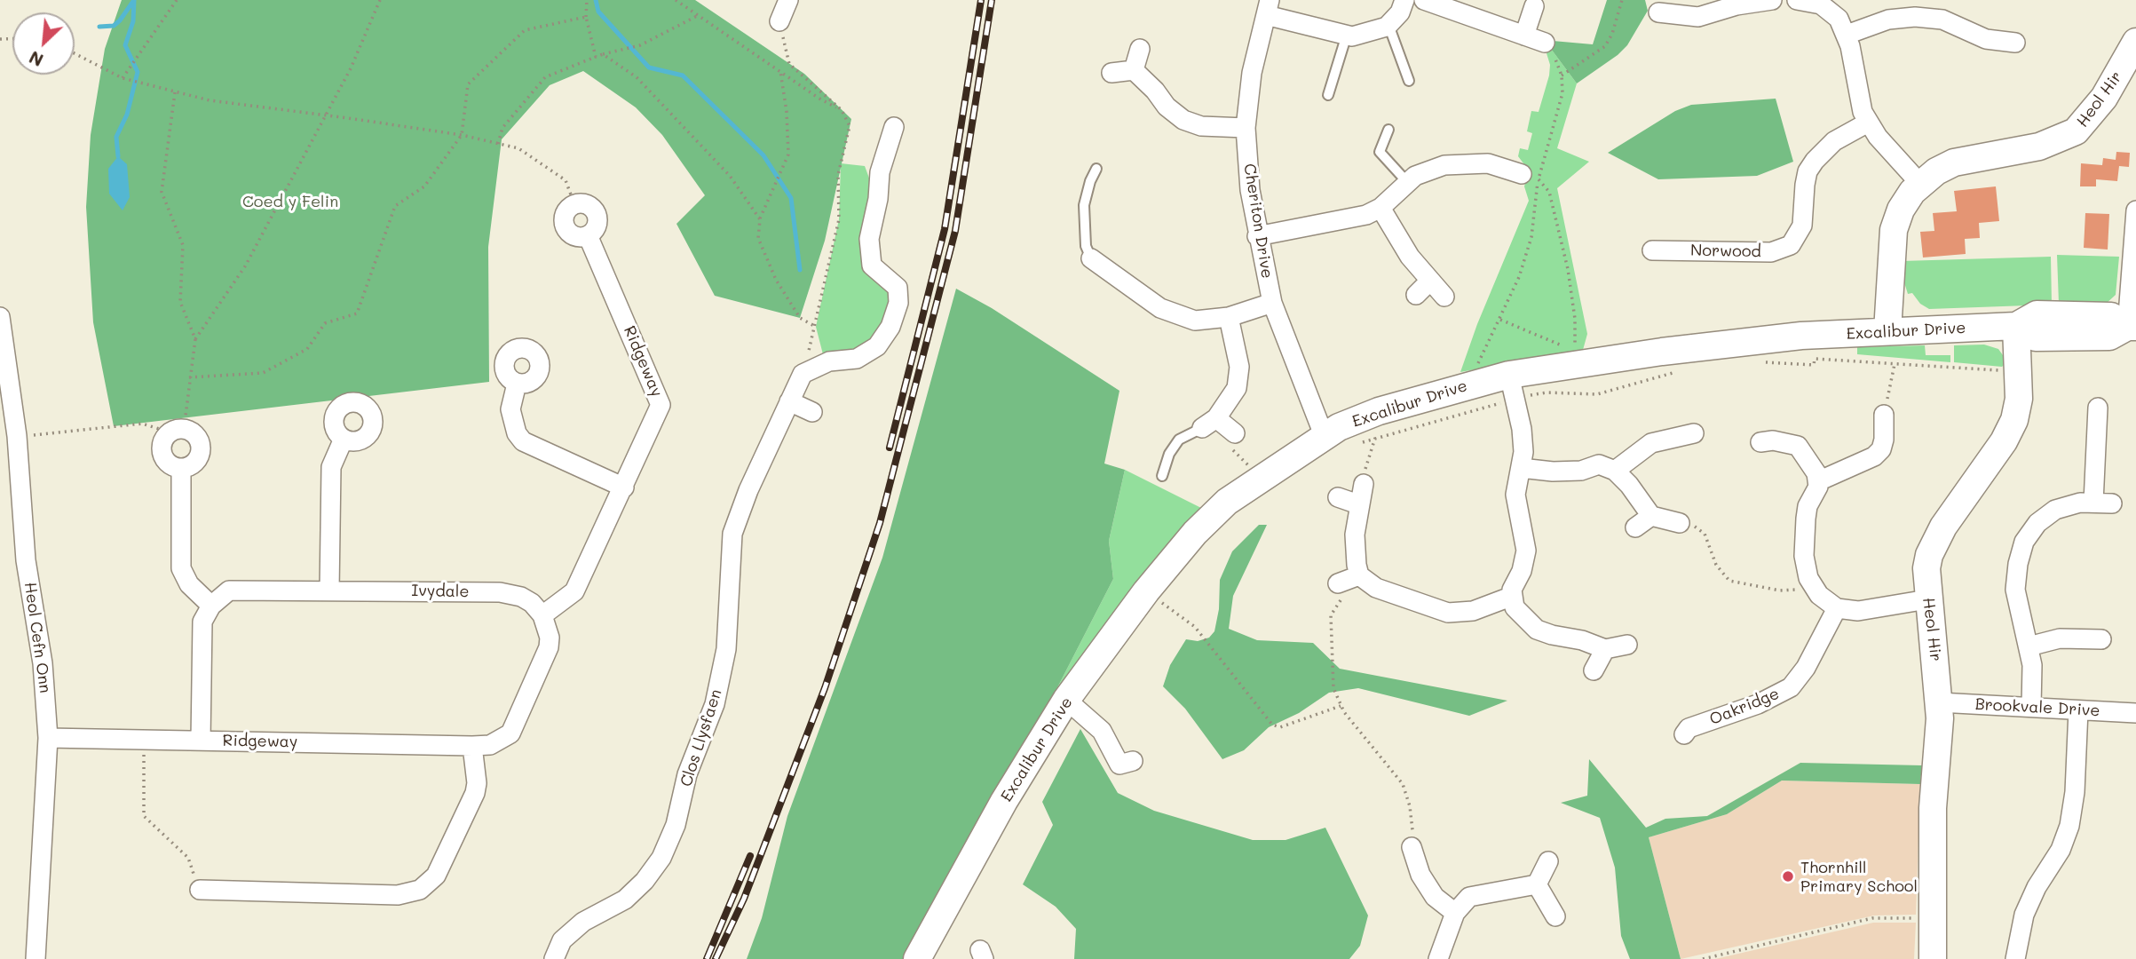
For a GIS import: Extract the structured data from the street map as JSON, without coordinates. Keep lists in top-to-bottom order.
{
  "streets": {
    "street": [
      "Heol Hir",
      "Cheriton Drive",
      "Norwood",
      "Excalibur Drive",
      "Ridgeway",
      "Ivydale",
      "Heol Cefn Onn",
      "Oakridge",
      "Brookvale Drive",
      "Clos Llysfaen"
    ]
  },
  "crossings": [
    ["Heol Hir", "Excalibur Drive"],
    ["Heol Hir", "Brookvale Drive"],
    ["Cheriton Drive", "Excalibur Drive"],
    ["Ridgeway", "Ivydale"],
    ["Ridgeway", "Heol Cefn Onn"]
  ],
  "parks": ["Coed y Felin"],
  "places": ["Thornhill Primary School"],
  "north": "bottom left"
}
